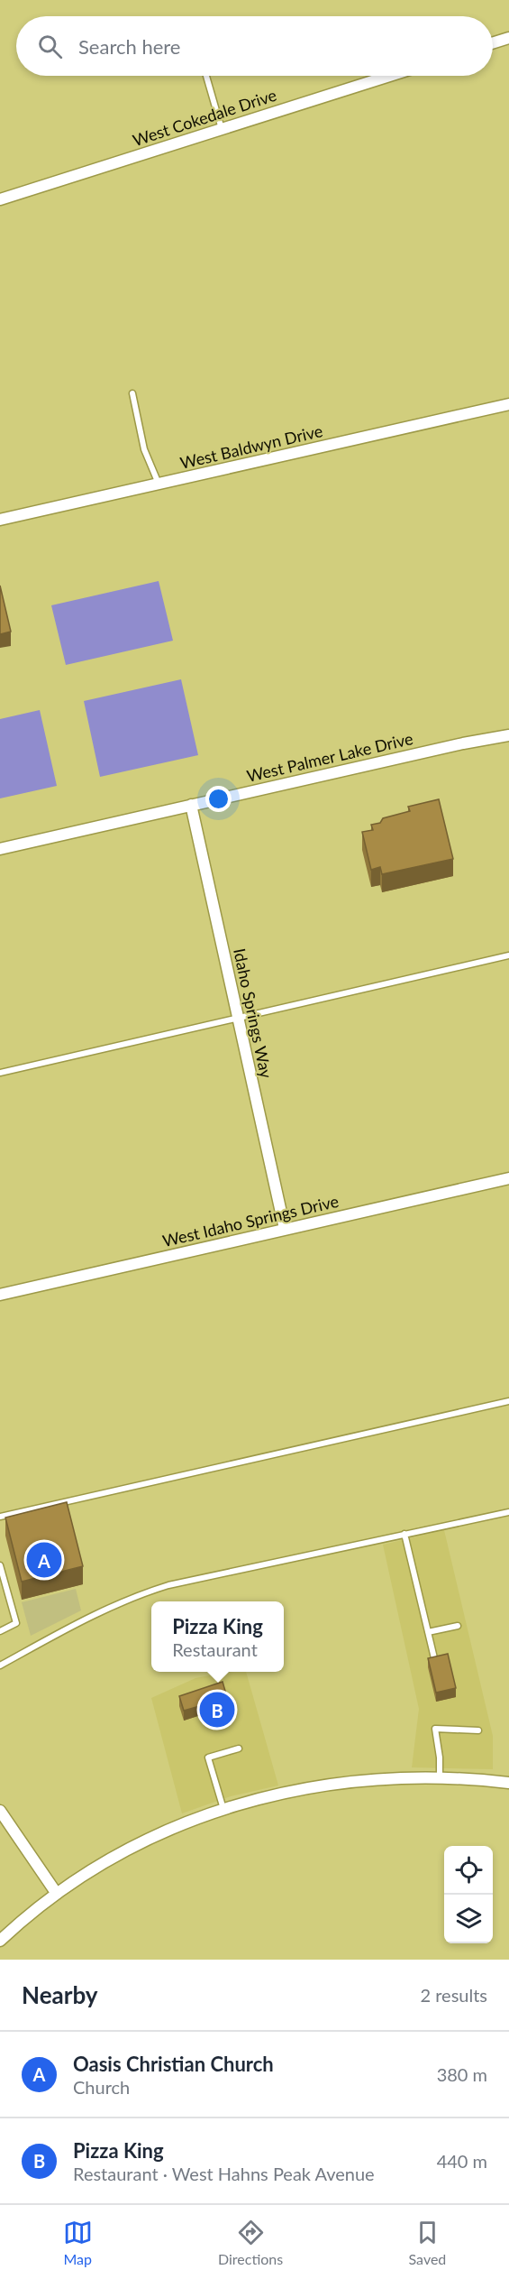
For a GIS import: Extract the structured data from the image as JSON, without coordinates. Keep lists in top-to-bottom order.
{
  "streets": {
    "street": [
      "West Cokedale Drive",
      "West Baldwyn Drive",
      "West Palmer Lake Drive",
      "Idaho Springs Way",
      "West Idaho Springs Drive"
    ]
  },
  "crossings": [
    ["West Palmer Lake Drive", "Idaho Springs Way"],
    ["Idaho Springs Way", "West Idaho Springs Drive"]
  ],
  "page": {
    "search": "Search here",
    "pins": ["A", "B"],
    "popup": ["Pizza King", "Restaurant"],
    "heading": ["Nearby", "2 results"],
    "list": [
      {
        "mark": "A",
        "name": "Oasis Christian Church",
        "note": "Church",
        "value": "380 m"
      },
      {
        "mark": "B",
        "name": "Pizza King",
        "note": "Restaurant · West Hahns Peak Avenue",
        "value": "440 m"
      }
    ],
    "nav": ["Map", "Directions", "Saved"]
  }
}
